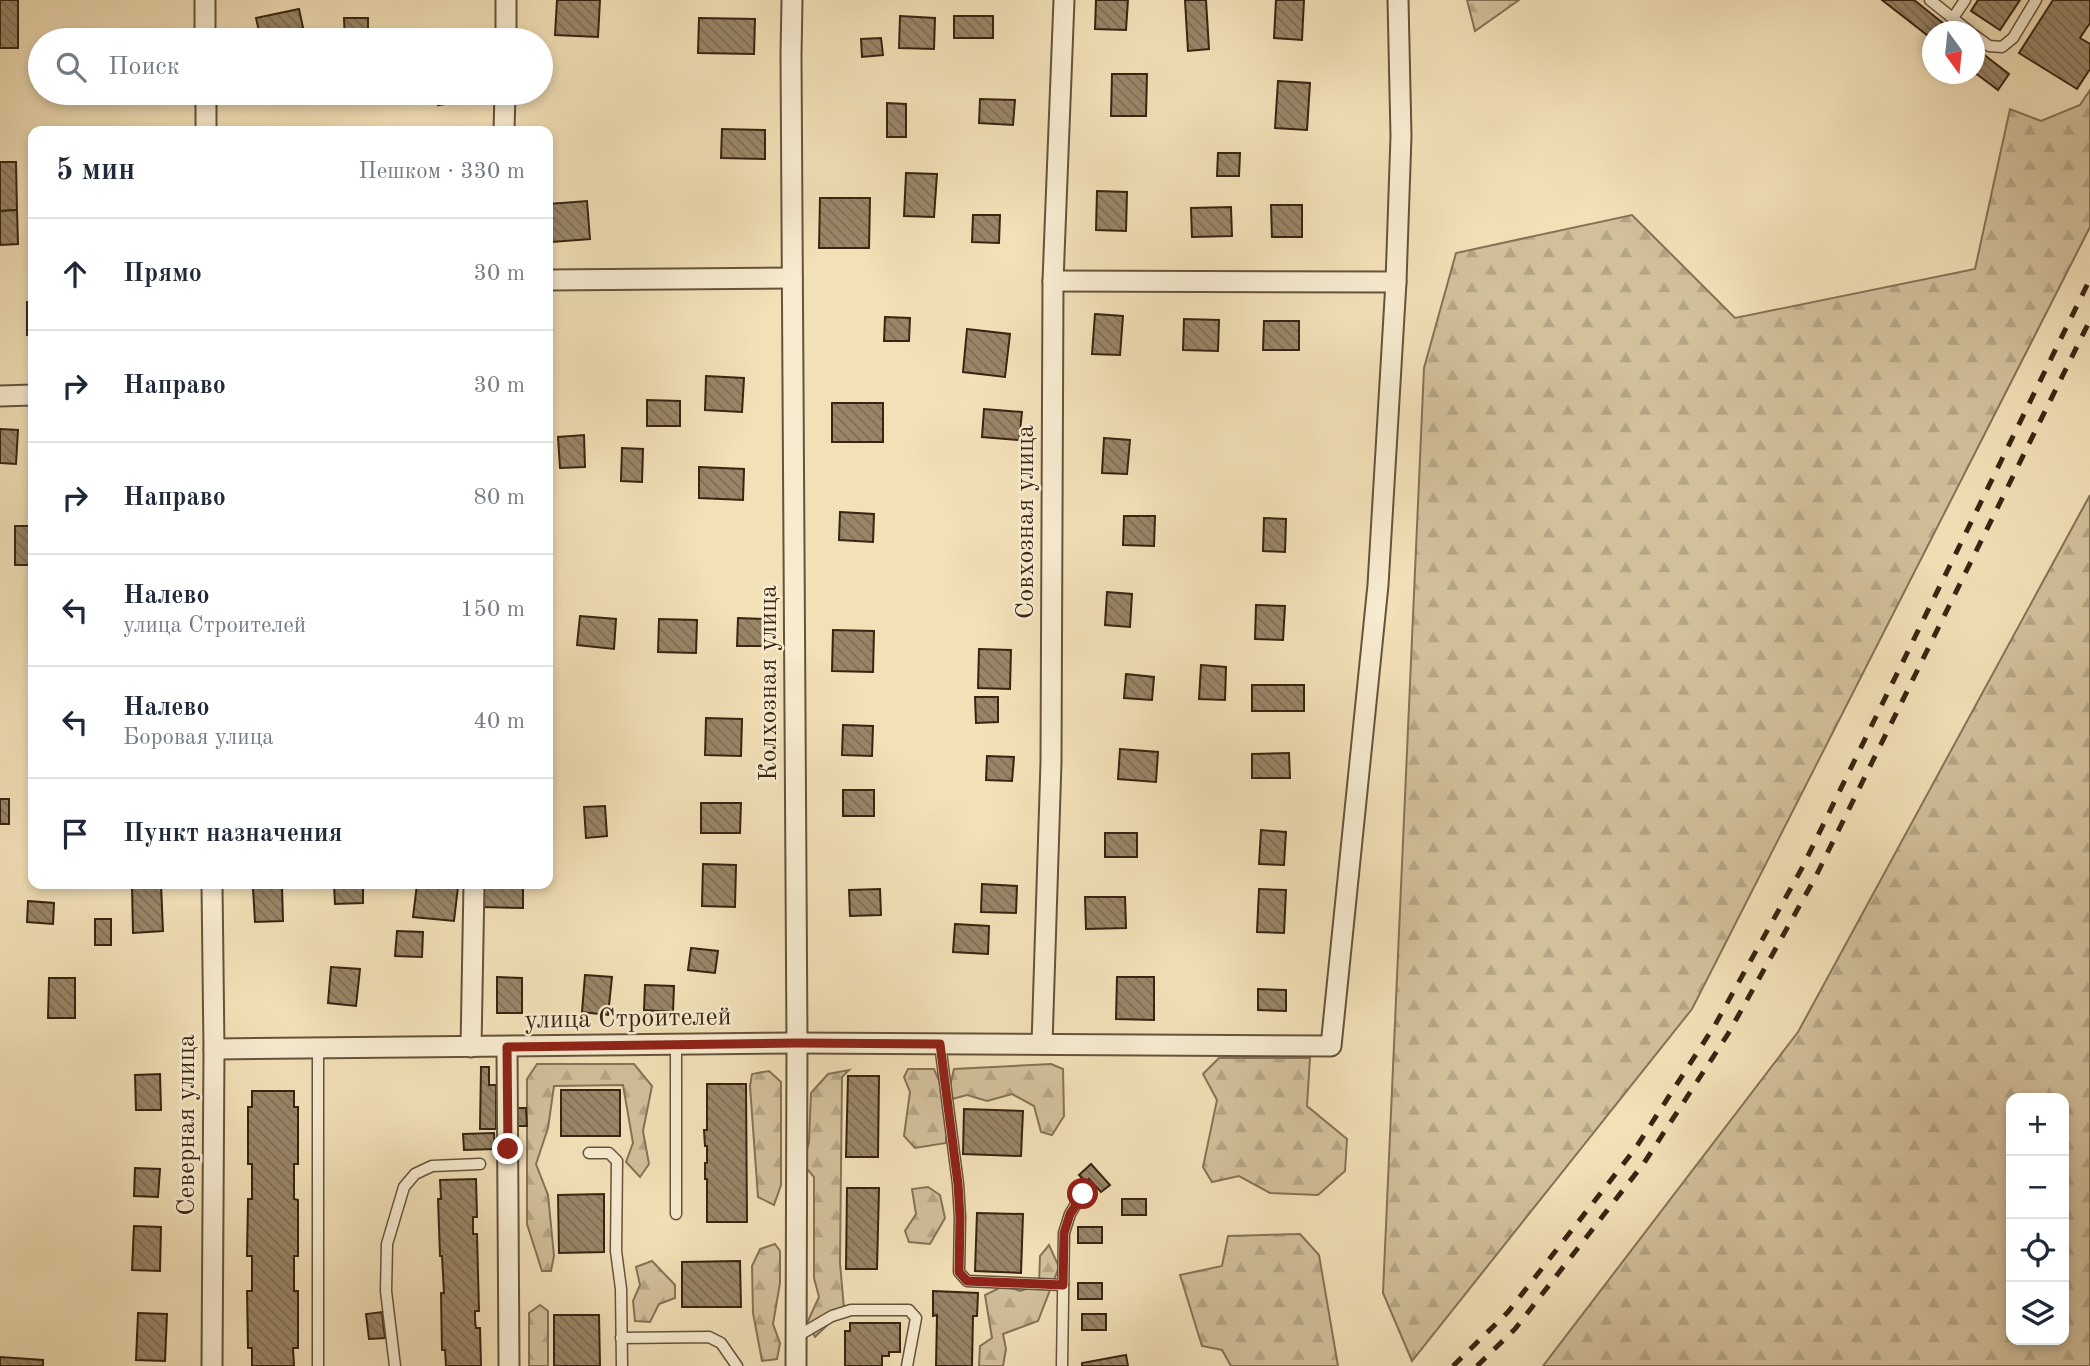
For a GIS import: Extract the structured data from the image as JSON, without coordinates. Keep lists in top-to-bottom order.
{
  "streets": {
    "street": [
      "Совхозная улица",
      "Колхозная улица",
      "улица Строителей",
      "Северная улица"
    ]
  },
  "crossings": [
    ["Совхозная улица", "улица Строителей"],
    ["Колхозная улица", "улица Строителей"],
    ["улица Строителей", "Северная улица"]
  ],
  "north": "bottom",
  "page": {
    "search": "Поиск",
    "heading": ["5 мин", "Пешком · 330 m"],
    "list": [
      ["Прямо", "30 m"],
      ["Направо", "30 m"],
      ["Направо", "80 m"],
      ["Налево", "улица Строителей", "150 m"],
      ["Налево", "Боровая улица", "40 m"],
      "Пункт назначения"
    ],
    "map_buttons": ["+", "−"]
  }
}
